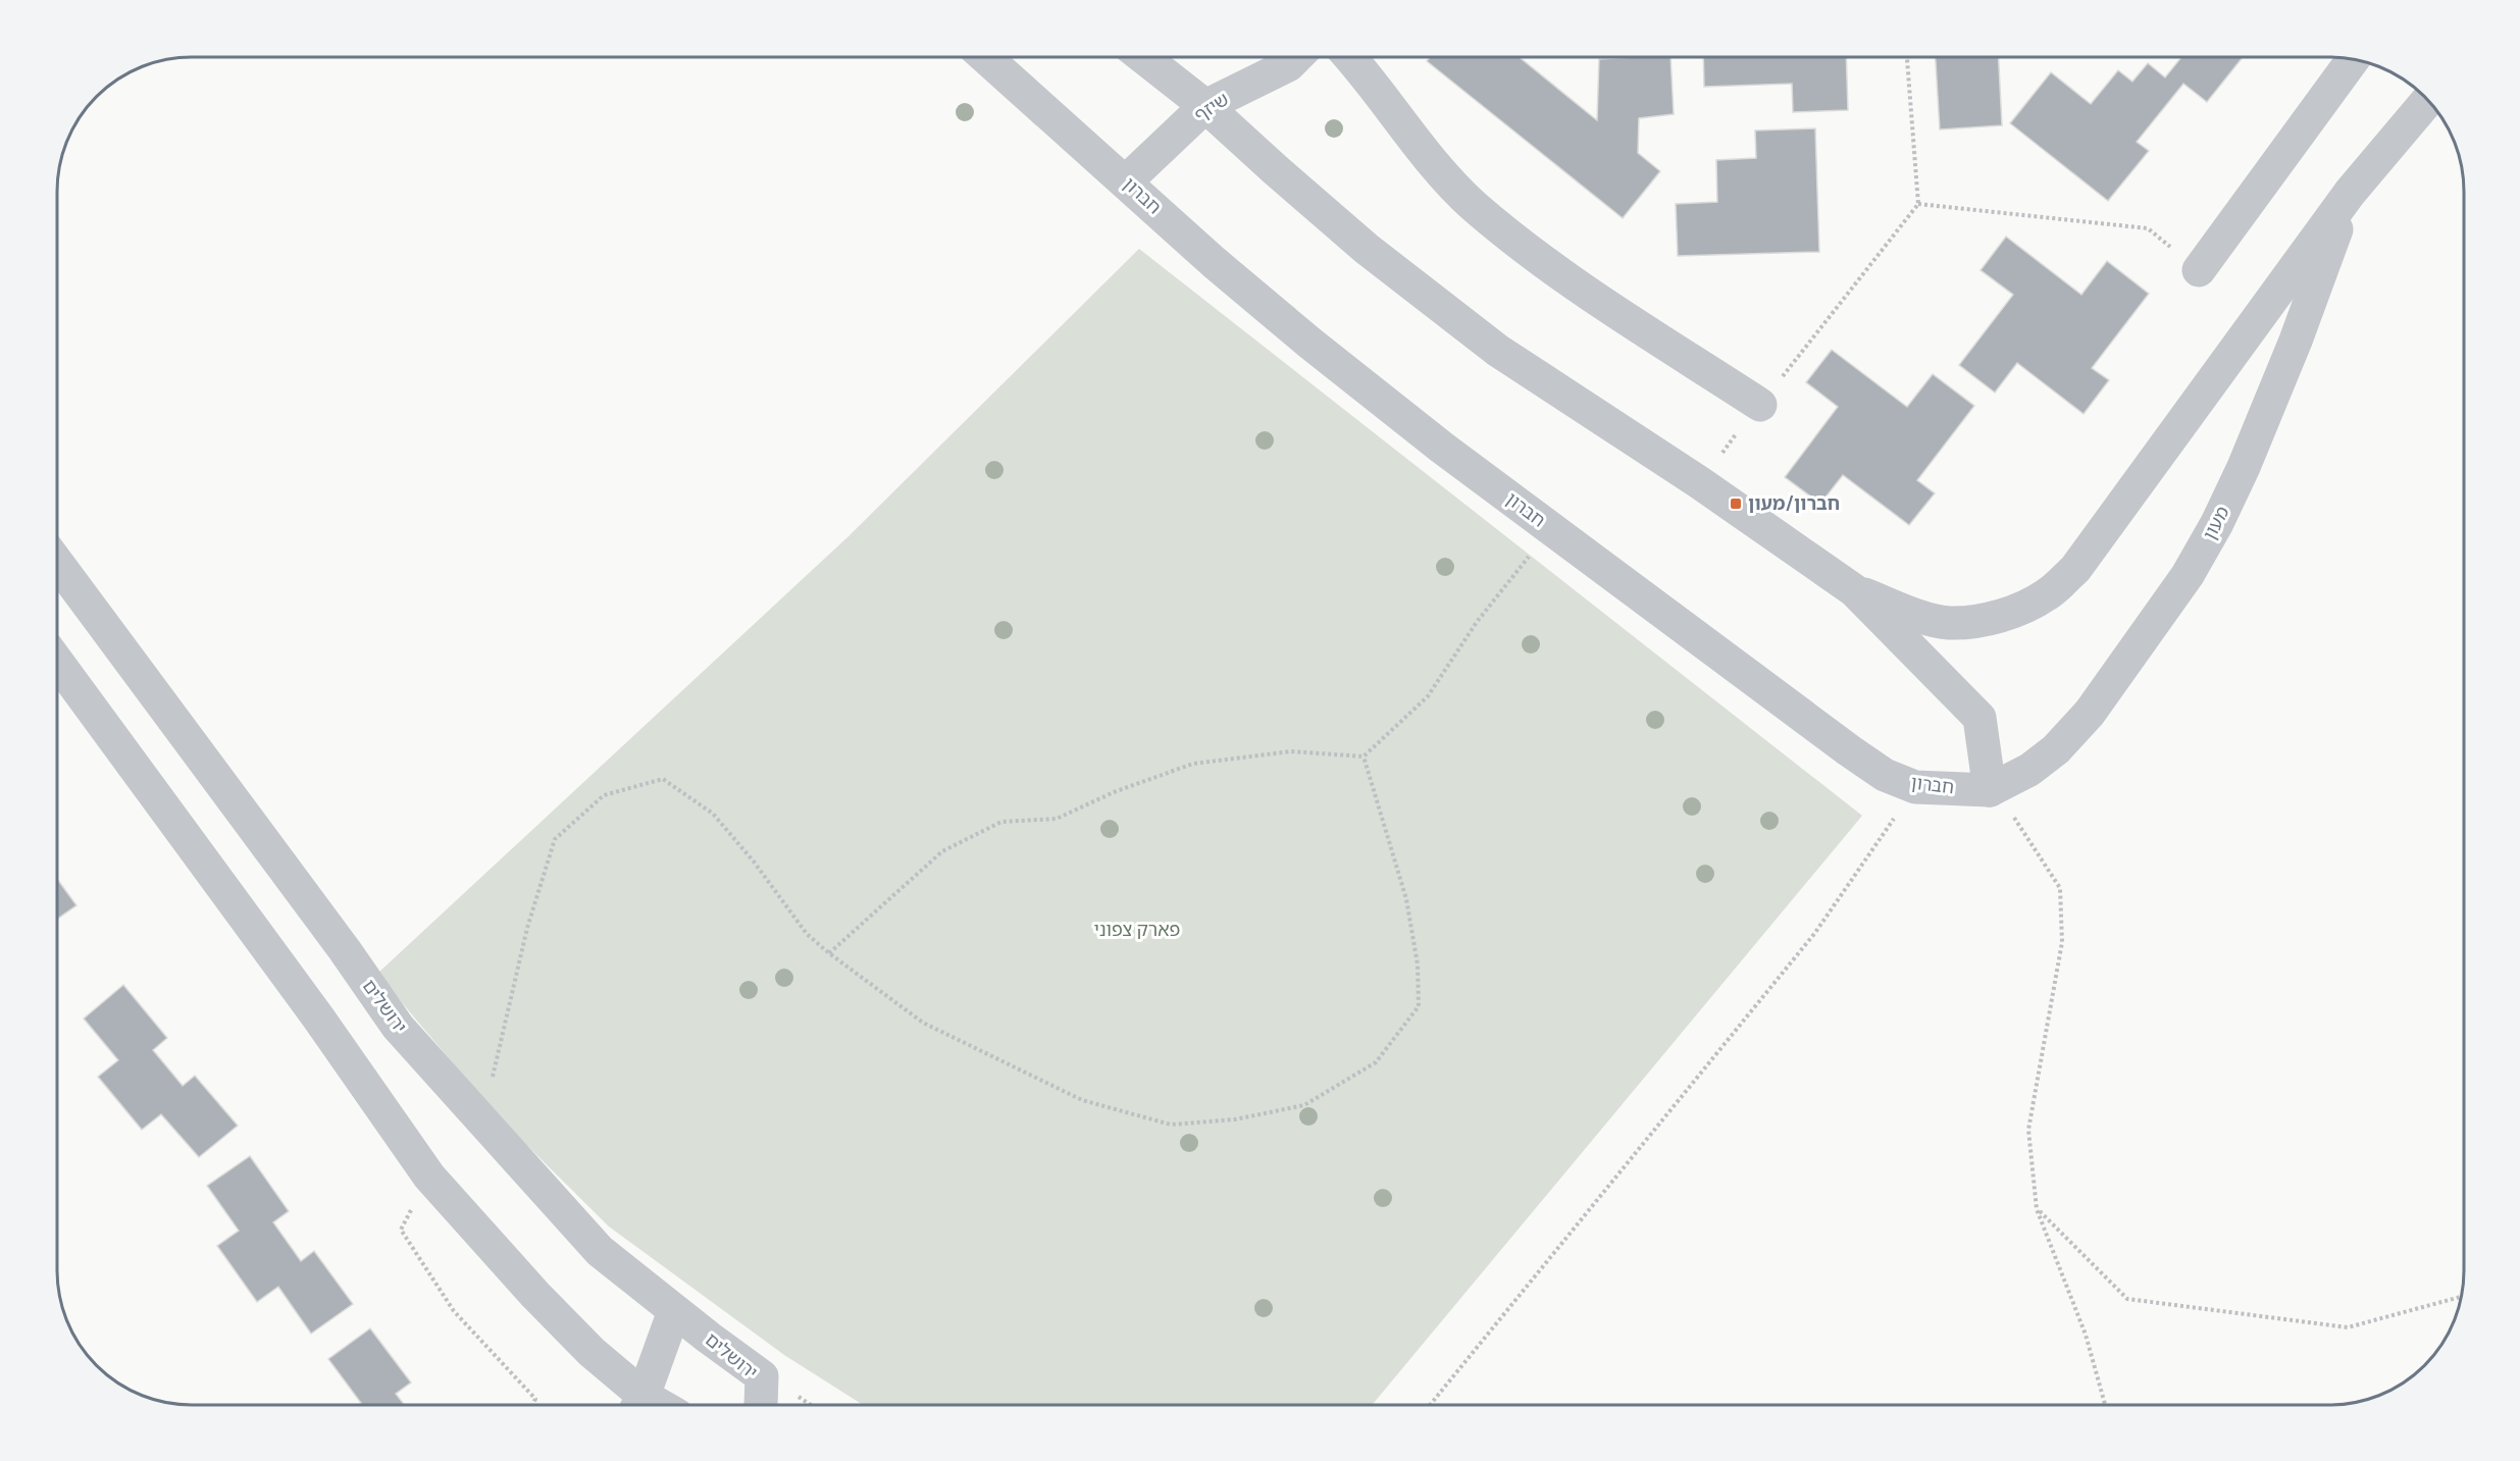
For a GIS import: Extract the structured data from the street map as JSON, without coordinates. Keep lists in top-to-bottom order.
{
  "streets": {
    "street": [
      "שיזף",
      "חברון",
      "מעון",
      "ירושלים"
    ]
  },
  "crossings": [
    ["שיזף", "חברון"],
    ["חברון", "מעון"]
  ],
  "parks": ["פארק צפוני"],
  "places": {
    "transit": ["חברון/מעון"]
  }
}
